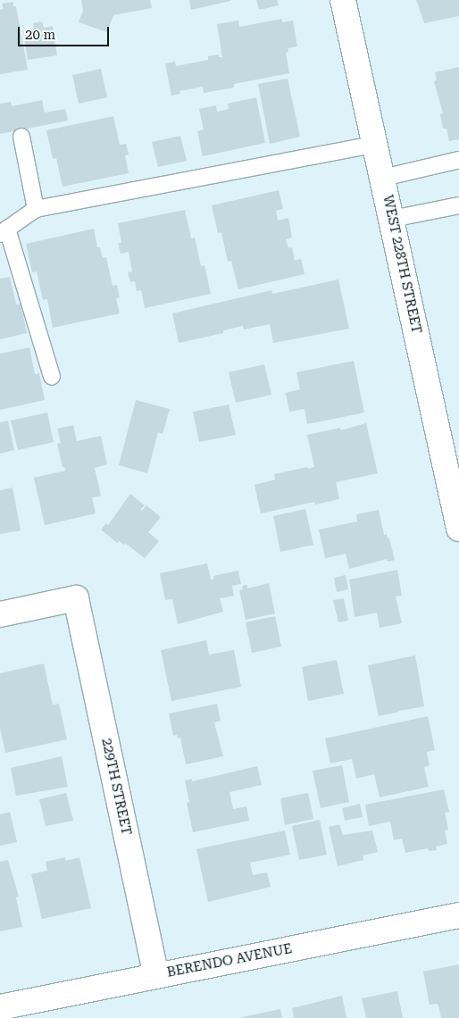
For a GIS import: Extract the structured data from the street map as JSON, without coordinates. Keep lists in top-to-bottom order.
{
  "streets": {
    "street": ["WEST 228TH STREET", "229TH STREET", "BERENDO AVENUE"]
  },
  "crossings": [
    ["229TH STREET", "BERENDO AVENUE"]
  ],
  "scale_bar": "20 m"
}
